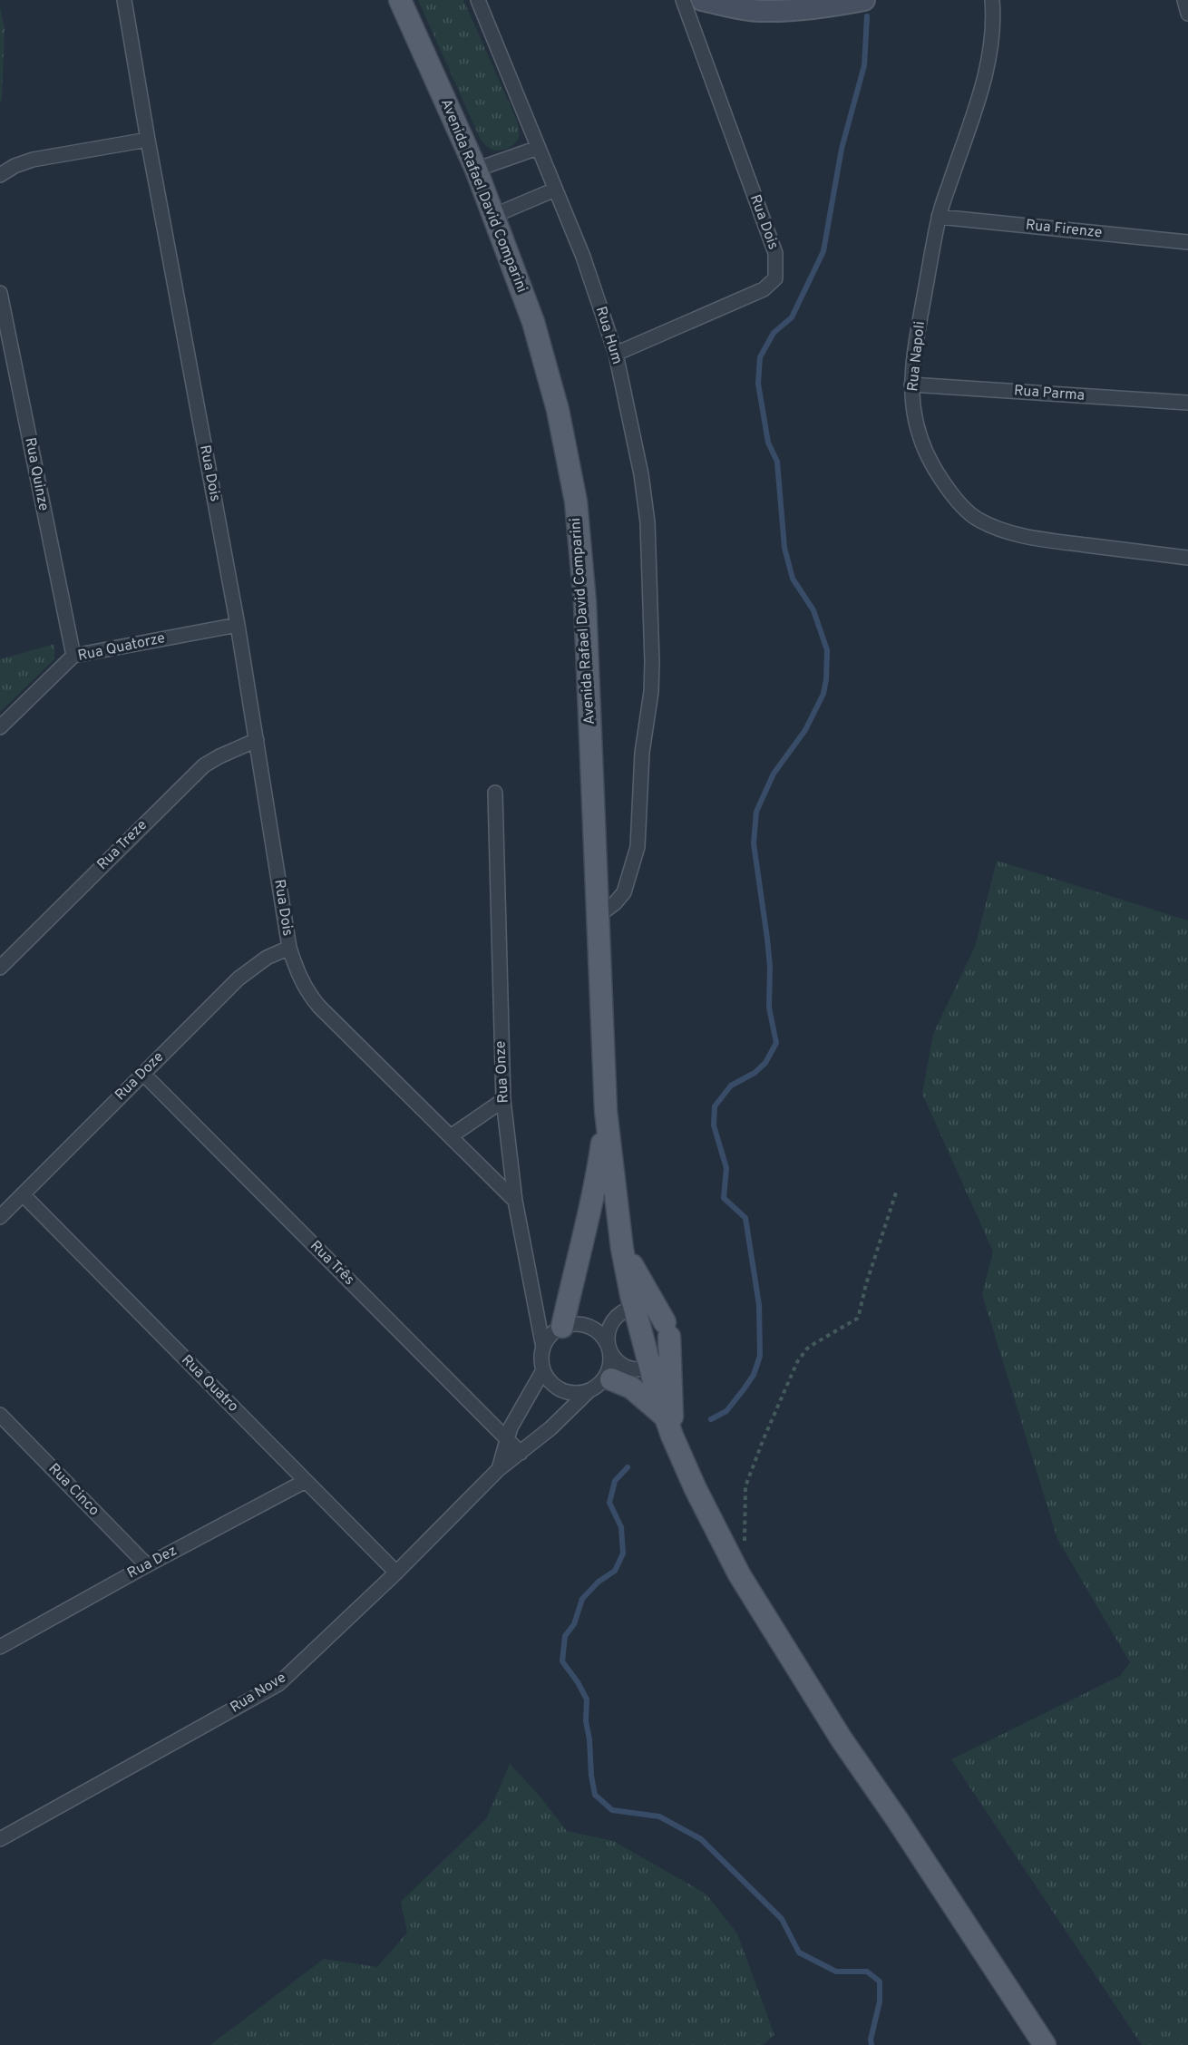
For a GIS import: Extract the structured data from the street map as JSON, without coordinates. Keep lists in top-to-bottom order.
{
  "streets": {
    "main road": ["Avenida Rafael David Comparini"],
    "street": [
      "Rua Dois",
      "Rua Firenze",
      "Rua Hum",
      "Rua Napoli",
      "Rua Parma",
      "Rua Quinze",
      "Rua Quatorze",
      "Rua Treze",
      "Rua Onze",
      "Rua Doze",
      "Rua Três",
      "Rua Quatro",
      "Rua Cinco",
      "Rua Dez",
      "Rua Nove"
    ]
  },
  "crossings": [
    ["Avenida Rafael David Comparini", "Rua Hum"],
    ["Rua Dois", "Rua Hum"],
    ["Rua Dois", "Rua Quatorze"],
    ["Rua Dois", "Rua Treze"],
    ["Rua Dois", "Rua Onze"],
    ["Rua Dois", "Rua Doze"],
    ["Rua Firenze", "Rua Napoli"],
    ["Rua Napoli", "Rua Parma"],
    ["Rua Quinze", "Rua Quatorze"],
    ["Rua Onze", "Rua Nove"],
    ["Rua Doze", "Rua Três"],
    ["Rua Doze", "Rua Quatro"],
    ["Rua Três", "Rua Nove"],
    ["Rua Quatro", "Rua Dez"],
    ["Rua Quatro", "Rua Nove"],
    ["Rua Cinco", "Rua Dez"]
  ]
}
